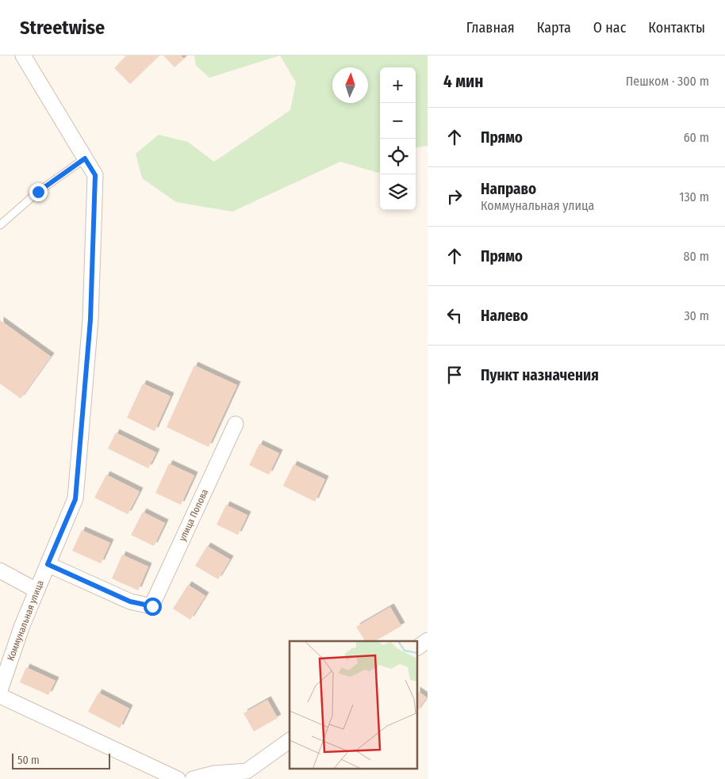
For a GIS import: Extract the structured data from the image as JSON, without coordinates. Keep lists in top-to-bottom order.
{
  "streets": {
    "street": ["улица Попова", "Коммунальная улица"]
  },
  "crossings": [
    ["улица Попова", "Коммунальная улица"]
  ],
  "scale_bar": "50 m",
  "north": "top",
  "page": {
    "header": "Streetwise",
    "nav": [
      "Главная",
      "Карта",
      "О нас",
      "Контакты"
    ],
    "heading": ["4 мин", "Пешком · 300 m"],
    "map_buttons": ["+", "−"],
    "list": [
      ["Прямо", "60 m"],
      ["Направо", "Коммунальная улица", "130 m"],
      ["Прямо", "80 m"],
      ["Налево", "30 m"],
      "Пункт назначения"
    ],
    "scale": "50 m"
  }
}
